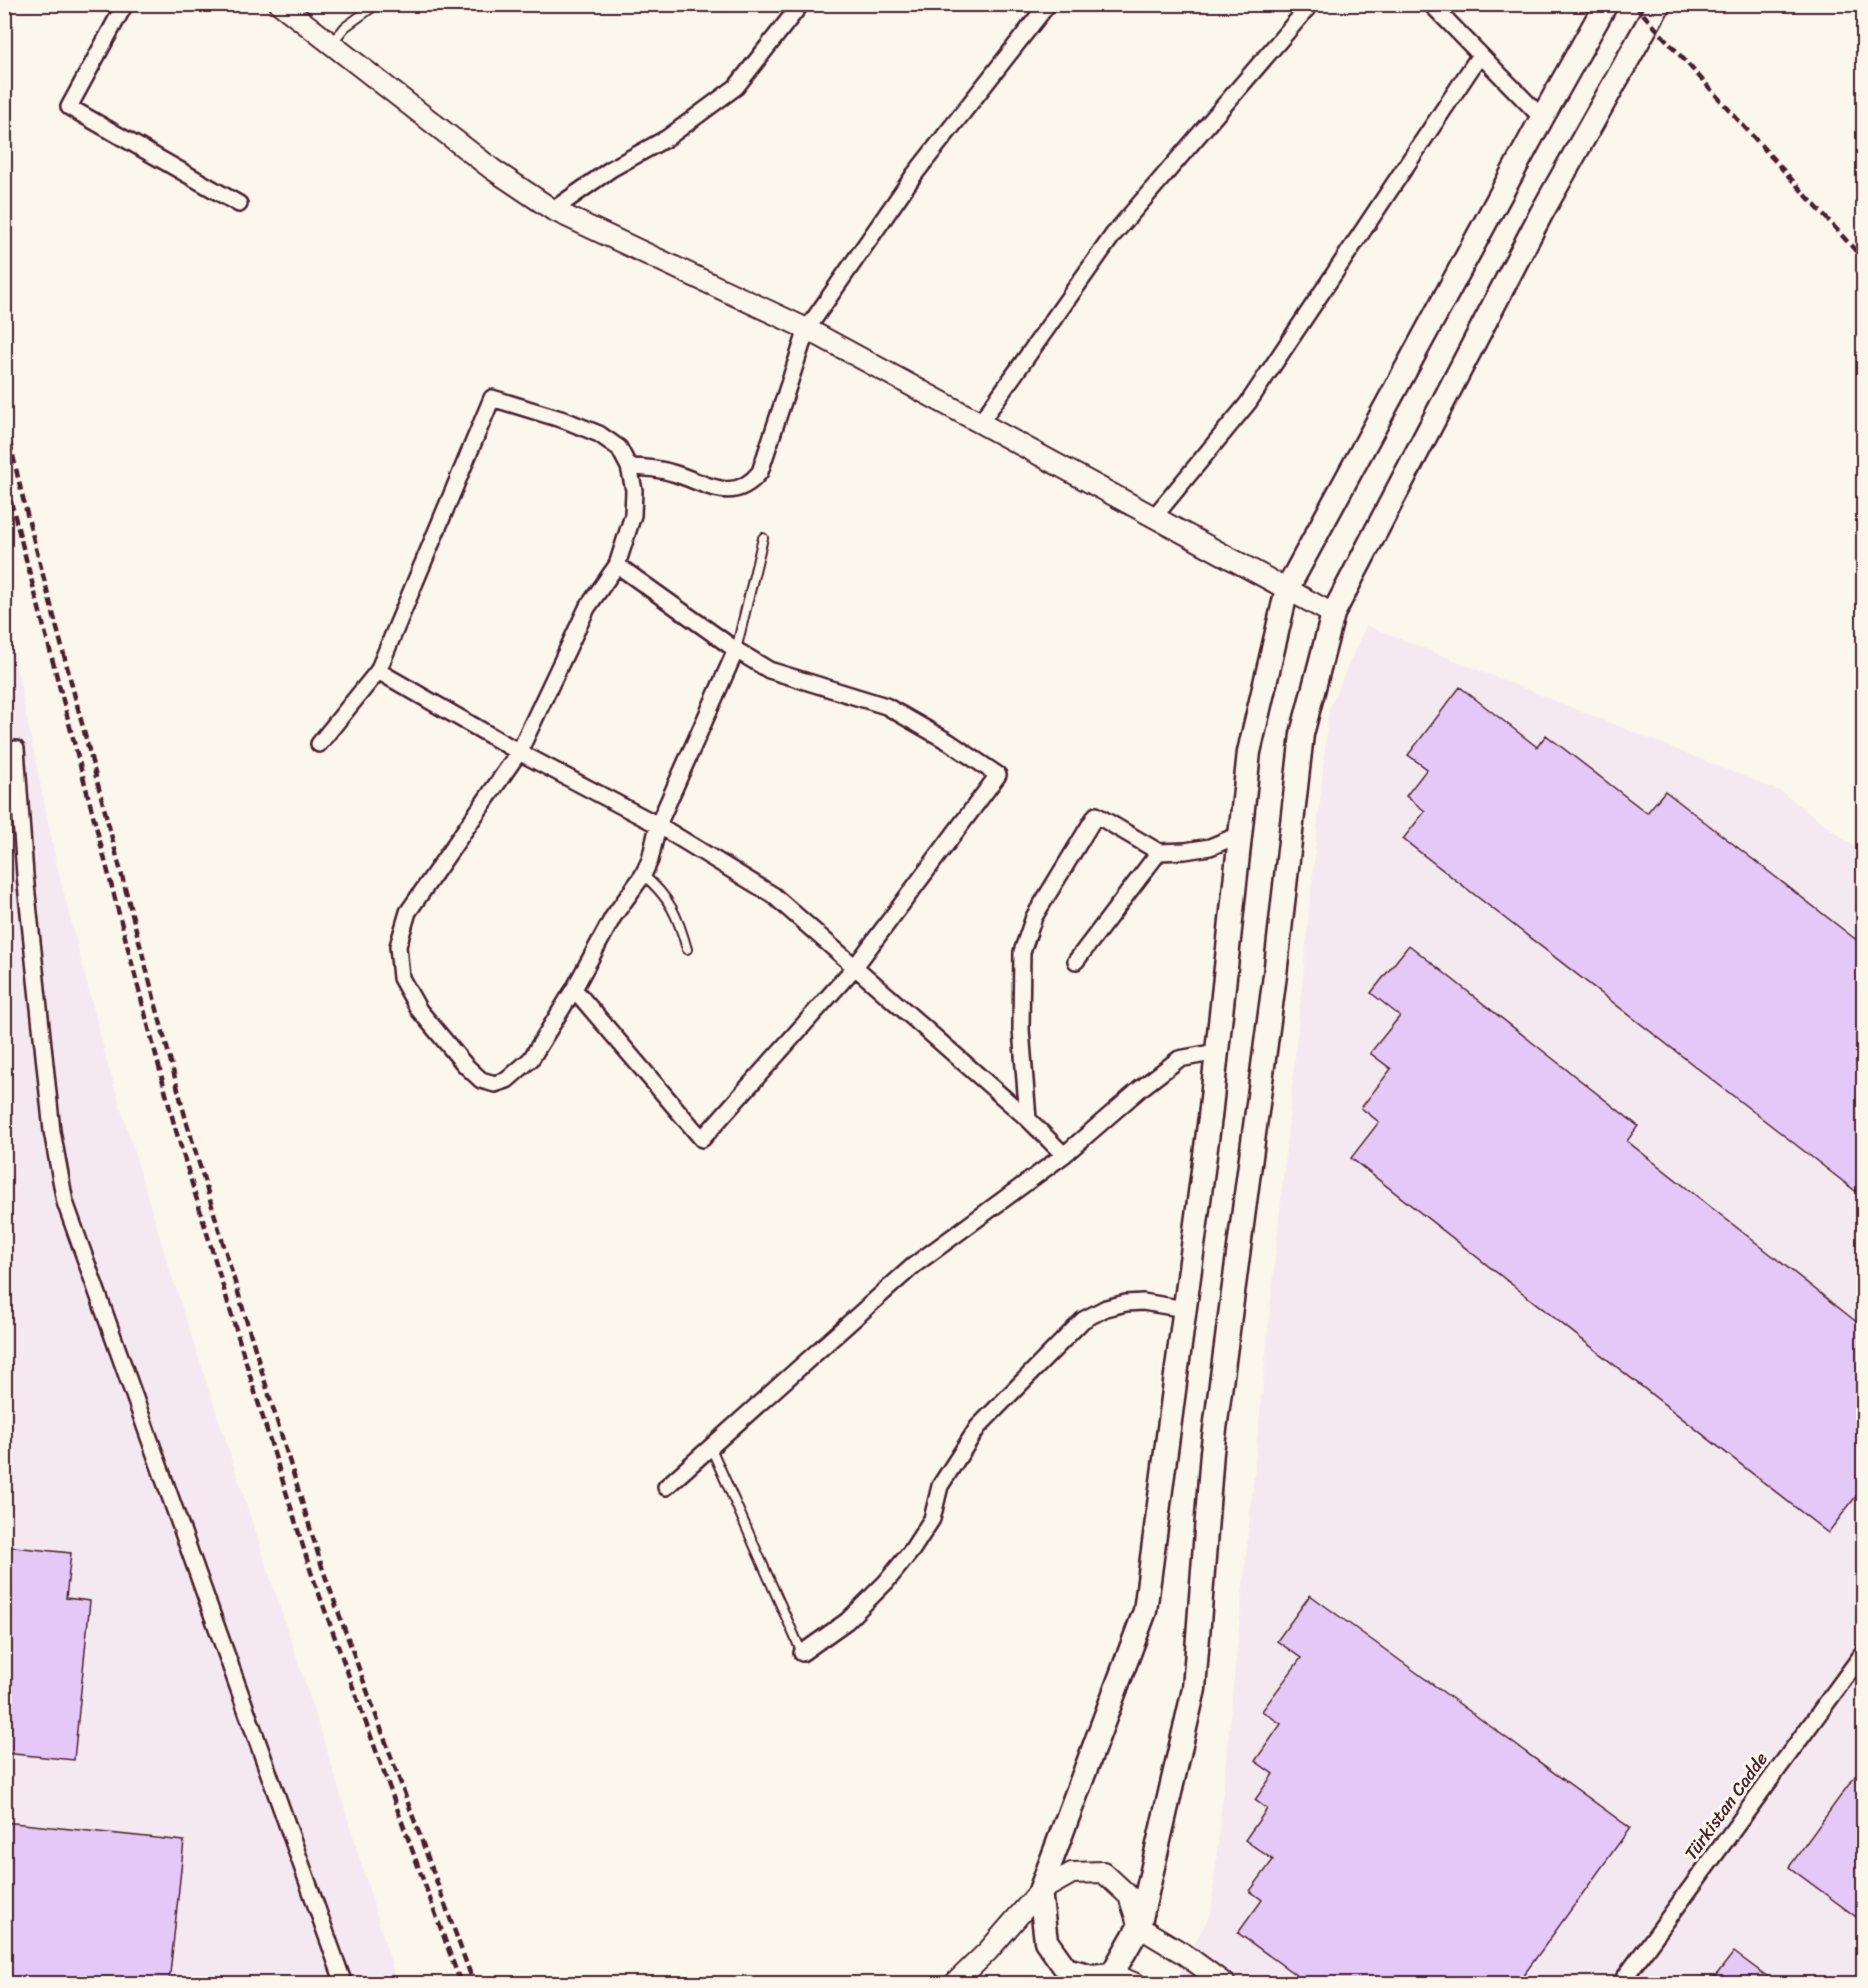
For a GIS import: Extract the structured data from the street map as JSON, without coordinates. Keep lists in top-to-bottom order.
{
  "streets": {
    "street": ["Türkistan Cadde"]
  }
}
